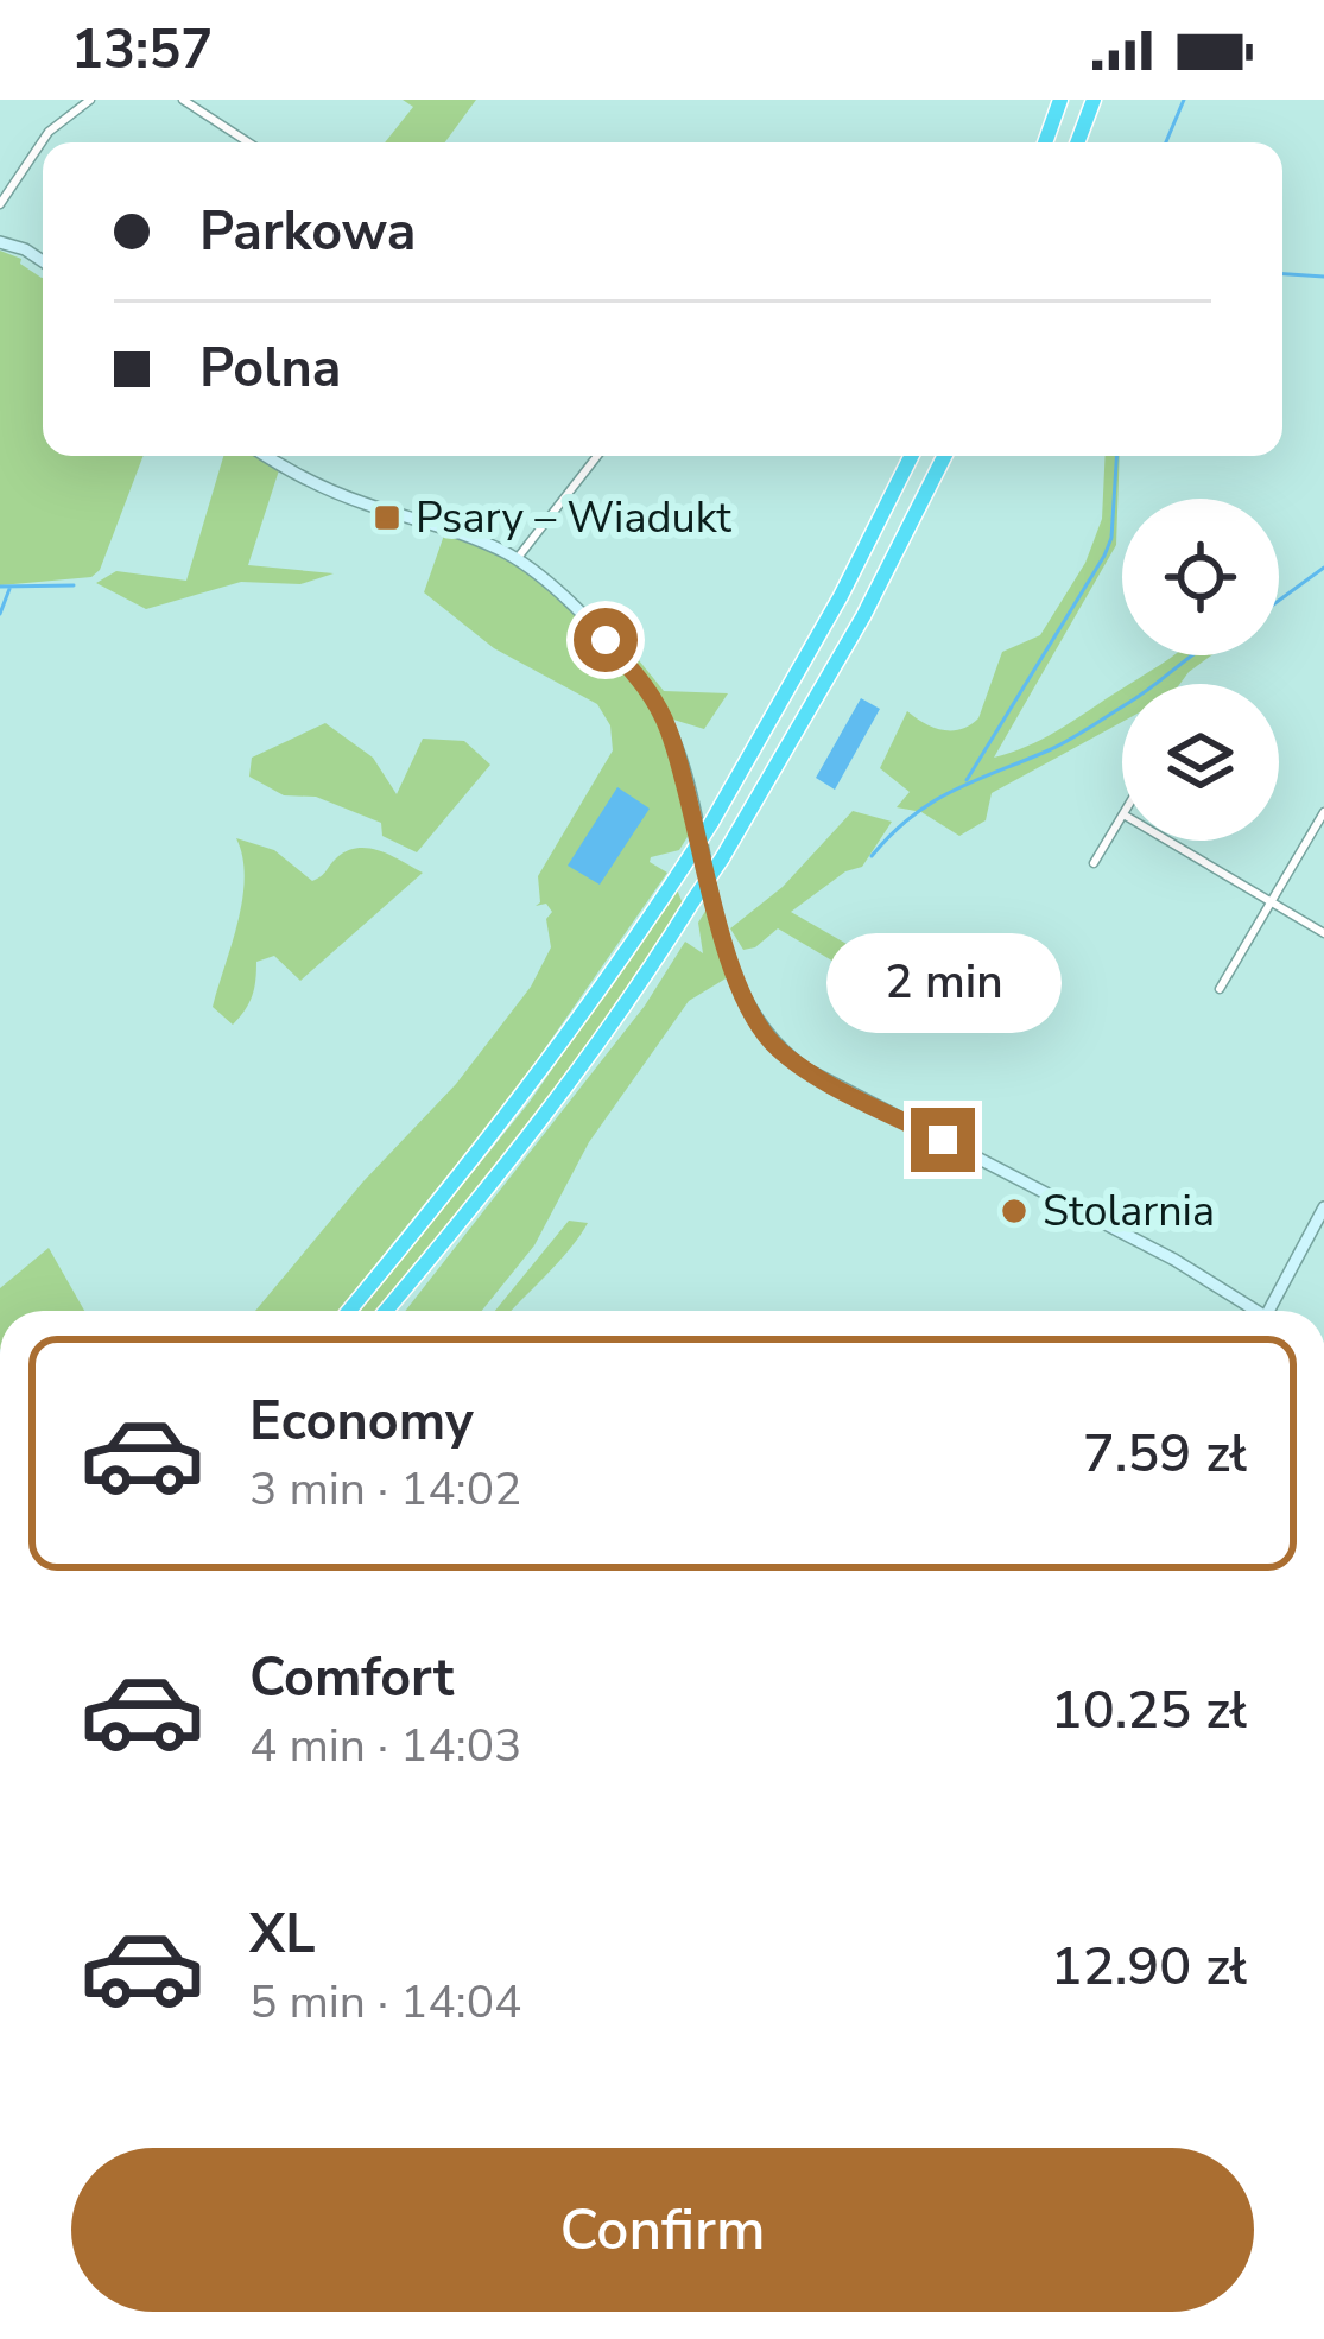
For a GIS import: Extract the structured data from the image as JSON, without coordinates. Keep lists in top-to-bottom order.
{
  "places": {
    "transit": ["Psary – Wiadukt"],
    "other": ["Stolarnia"]
  },
  "page": {
    "status": "13:57",
    "banner": ["Parkowa", "Polna"],
    "bubble": "2 min",
    "list": [
      {
        "name": "Economy",
        "note": "3 min · 14:02",
        "value": "7.59 zł"
      },
      {
        "name": "Comfort",
        "note": "4 min · 14:03",
        "value": "10.25 zł"
      },
      {
        "name": "XL",
        "note": "5 min · 14:04",
        "value": "12.90 zł"
      }
    ],
    "buttons": "Confirm"
  }
}
